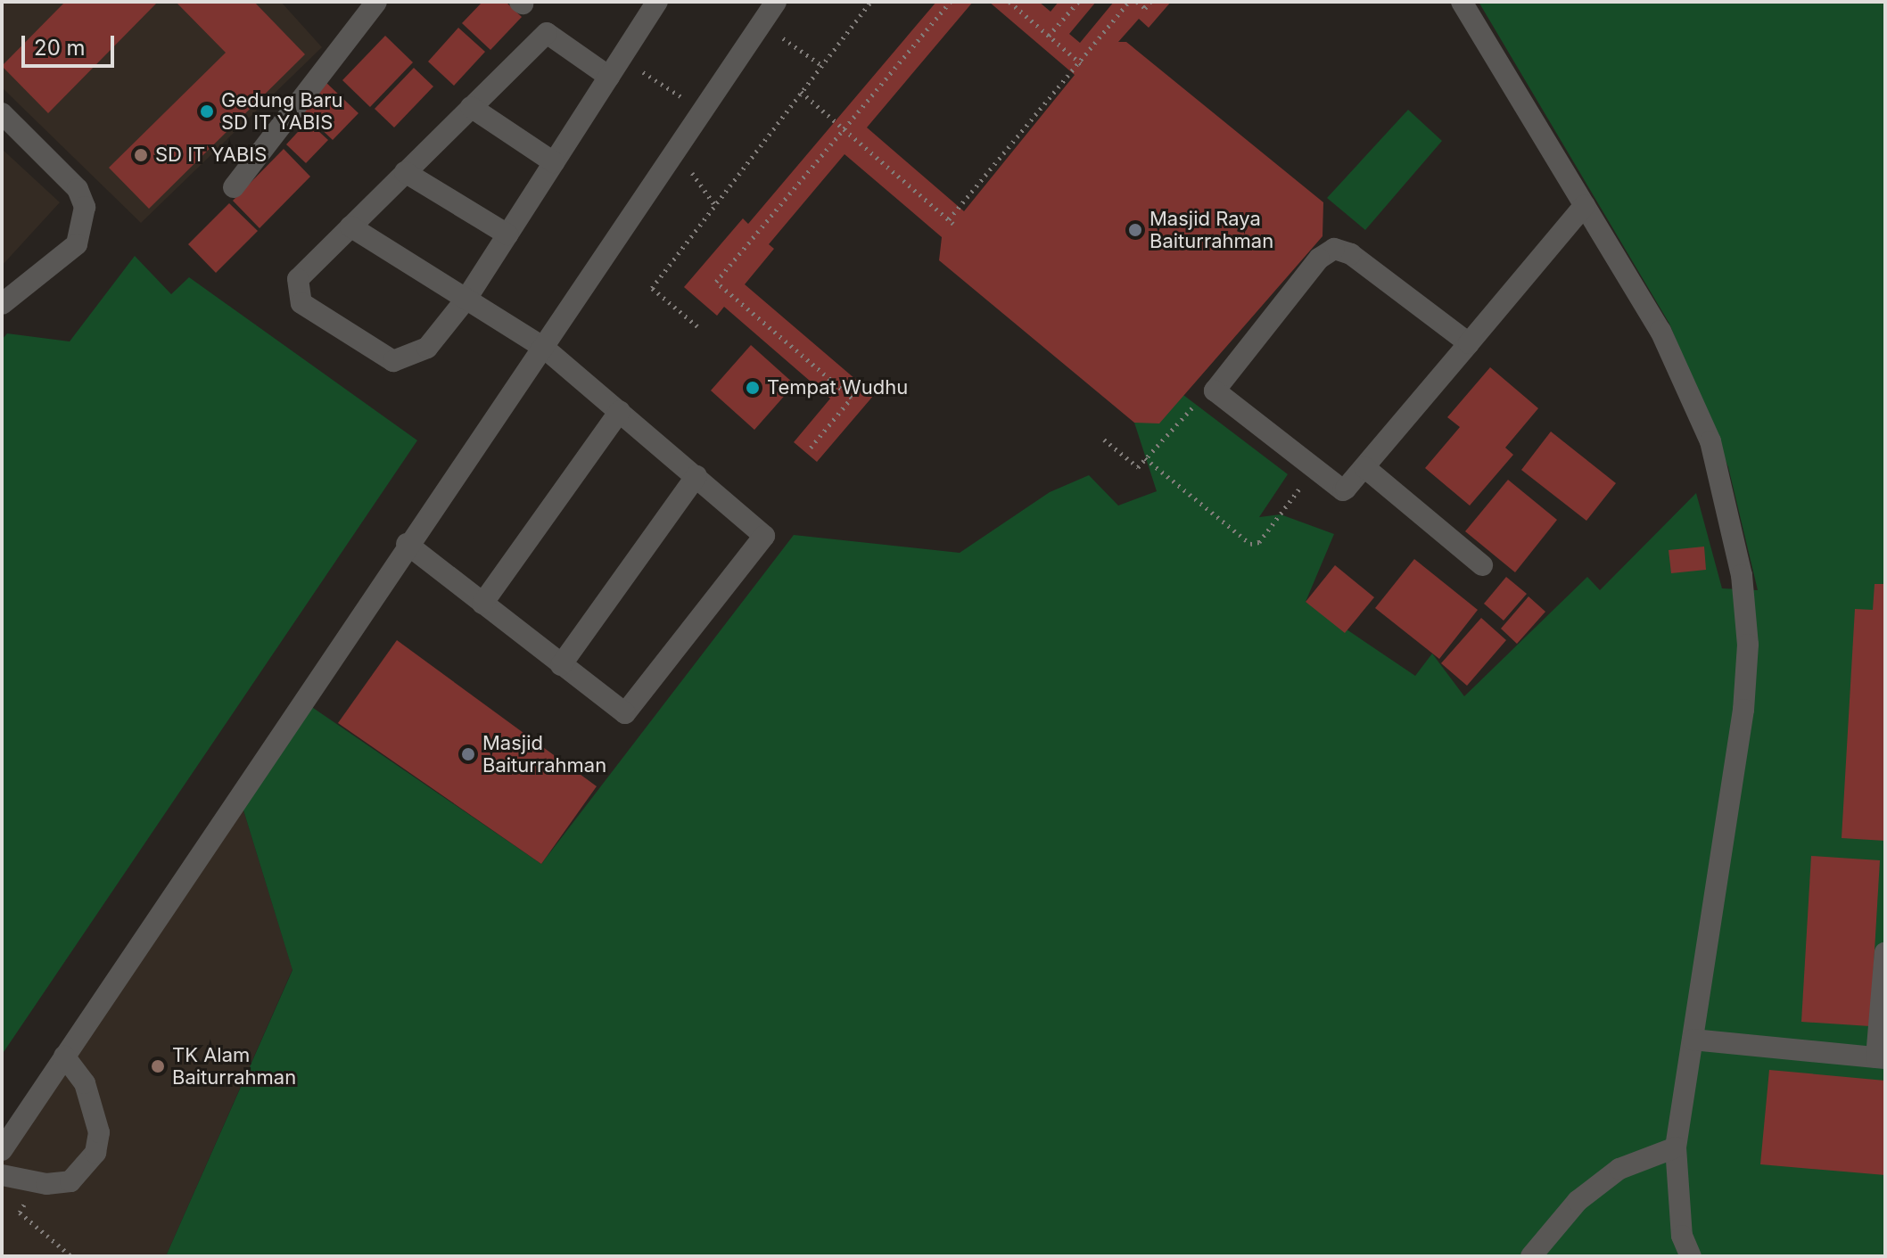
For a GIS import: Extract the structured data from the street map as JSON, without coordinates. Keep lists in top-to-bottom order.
{
  "places": [
    "Gedung Baru SD IT YABIS",
    "SD IT YABIS",
    "Masjid Raya Baiturrahman",
    "Tempat Wudhu",
    "Masjid Baiturrahman",
    "TK Alam Baiturrahman"
  ],
  "scale_bar": "20 m"
}
